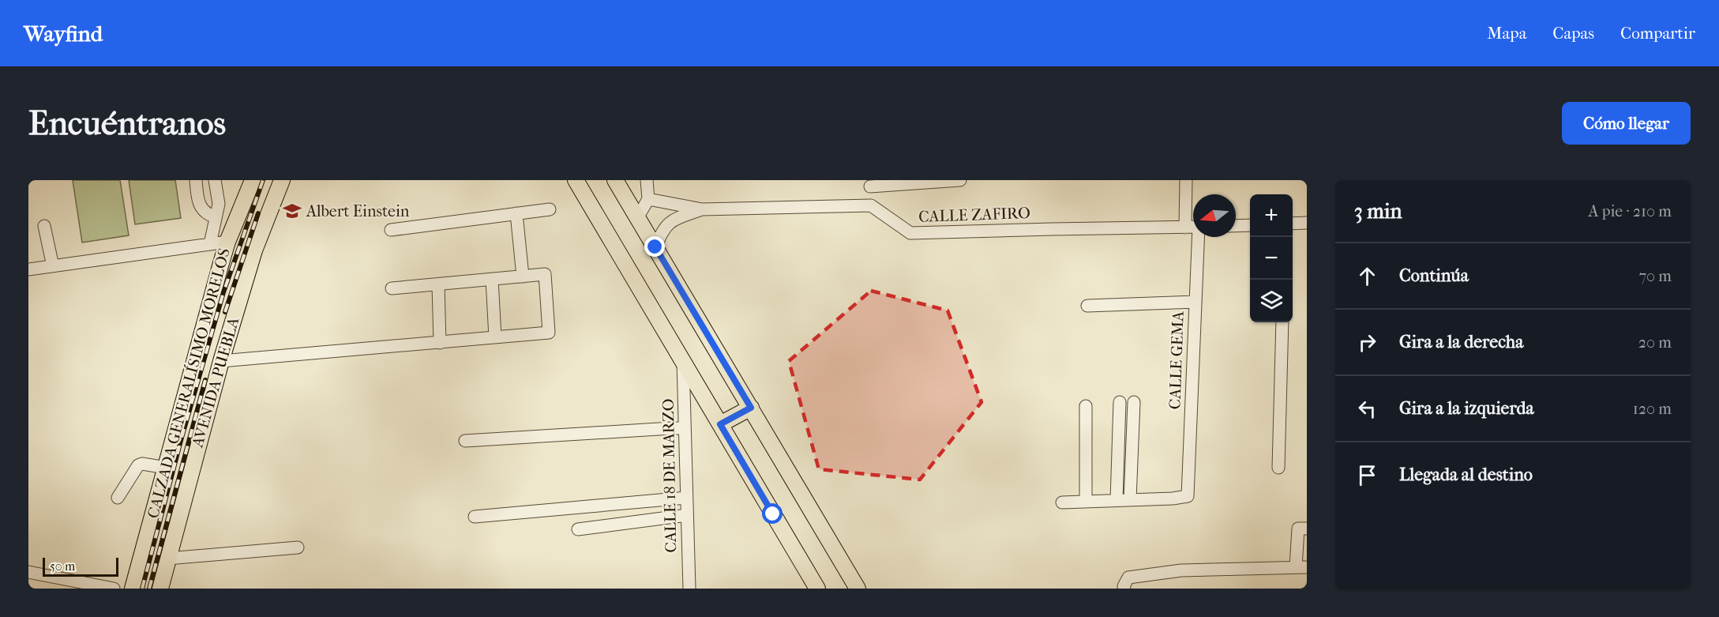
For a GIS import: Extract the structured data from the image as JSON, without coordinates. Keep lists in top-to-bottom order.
{
  "streets": {
    "main road": ["AVENIDA PUEBLA", "CALZADA GENERALÍSIMO MORELOS"],
    "street": ["CALLE ZAFIRO", "CALLE GEMA", "CALLE 18 DE MARZO"]
  },
  "places": {
    "school or university": ["Albert Einstein"]
  },
  "scale_bar": "50 m",
  "north": "left",
  "page": {
    "header": "Wayfind",
    "nav": ["Mapa", "Capas", "Compartir"],
    "buttons": "Cómo llegar",
    "title": "Encuéntranos",
    "heading": ["3 min", "A pie · 210 m"],
    "map_buttons": ["+", "−"],
    "list": [
      ["Continúa", "70 m"],
      ["Gira a la derecha", "20 m"],
      ["Gira a la izquierda", "120 m"],
      "Llegada al destino"
    ],
    "scale": "50 m"
  }
}
